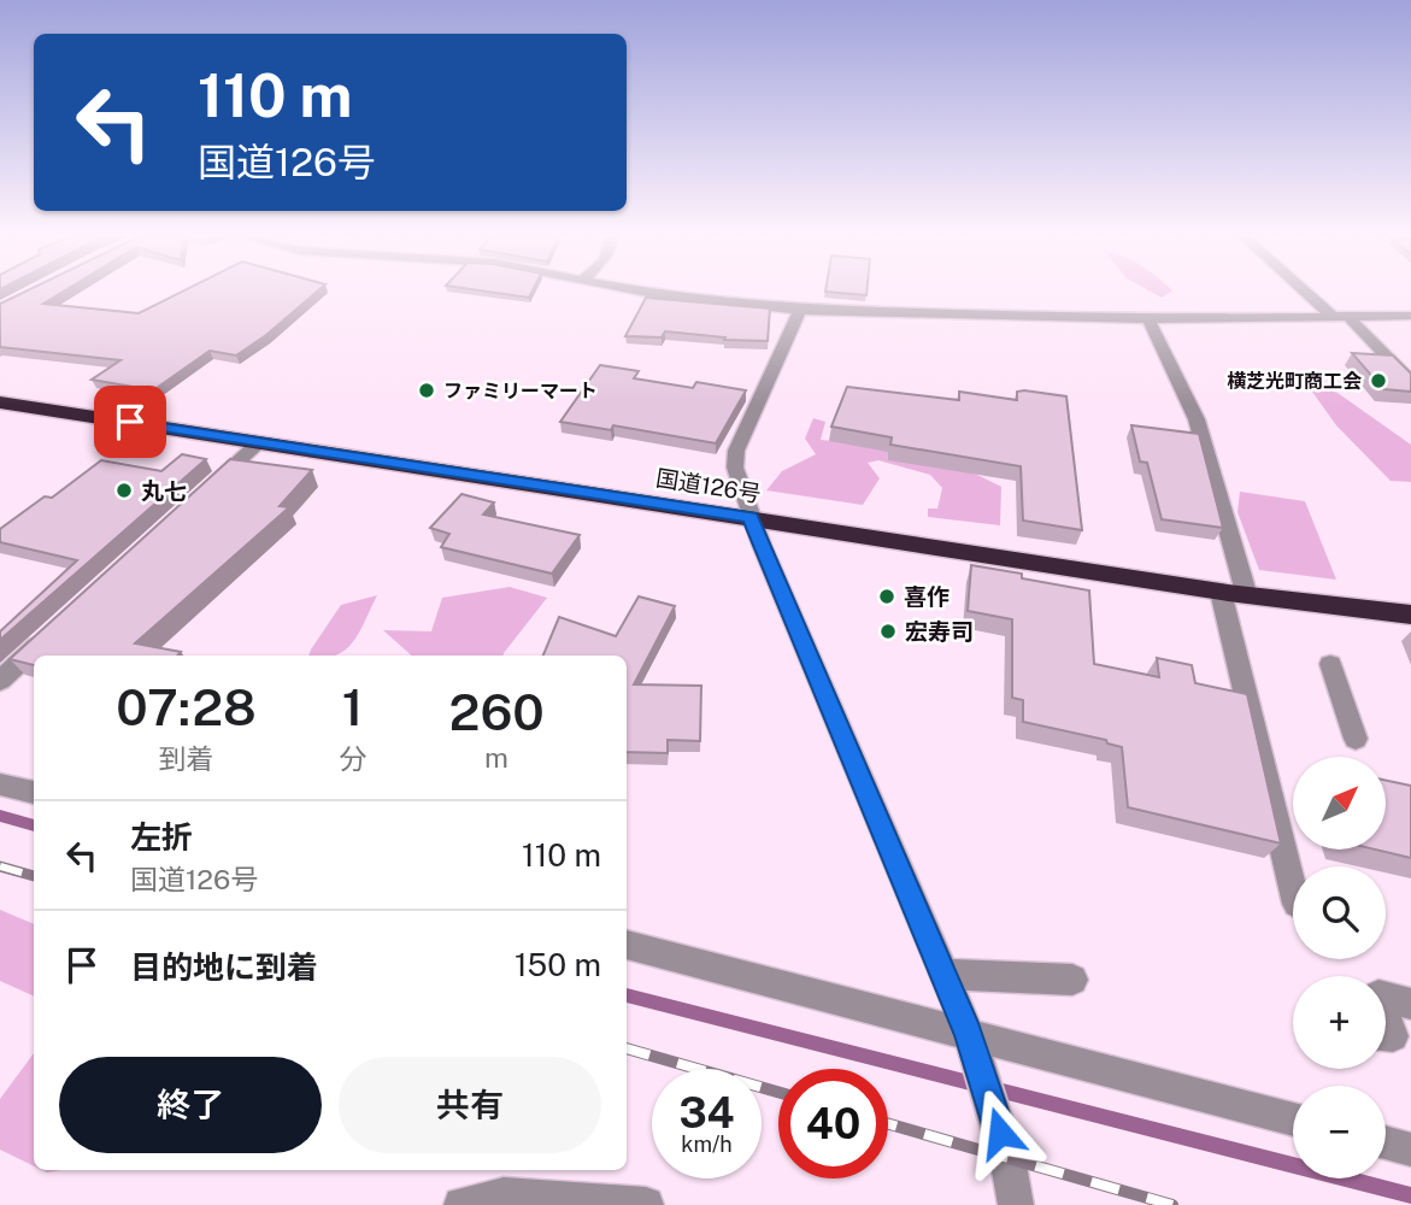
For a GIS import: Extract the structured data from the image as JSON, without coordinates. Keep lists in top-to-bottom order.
{
  "streets": {
    "highway": ["国道126号"]
  },
  "places": [
    "横芝光町商工会",
    "ファミリーマート",
    "丸七",
    "喜作",
    "宏寿司"
  ],
  "north": "top right",
  "page": {
    "turn": ["110 m", "国道126号"],
    "eta": [
      "07:28",
      "到着",
      "1",
      "分",
      "260",
      "m"
    ],
    "map_buttons": ["+", "−"],
    "list": [
      {
        "name": "左折",
        "note": "国道126号",
        "value": "110 m"
      },
      {
        "name": "目的地に到着",
        "value": "150 m"
      }
    ],
    "buttons": ["終了", "共有"],
    "speed": "34 km/h",
    "limit": "40"
  }
}
